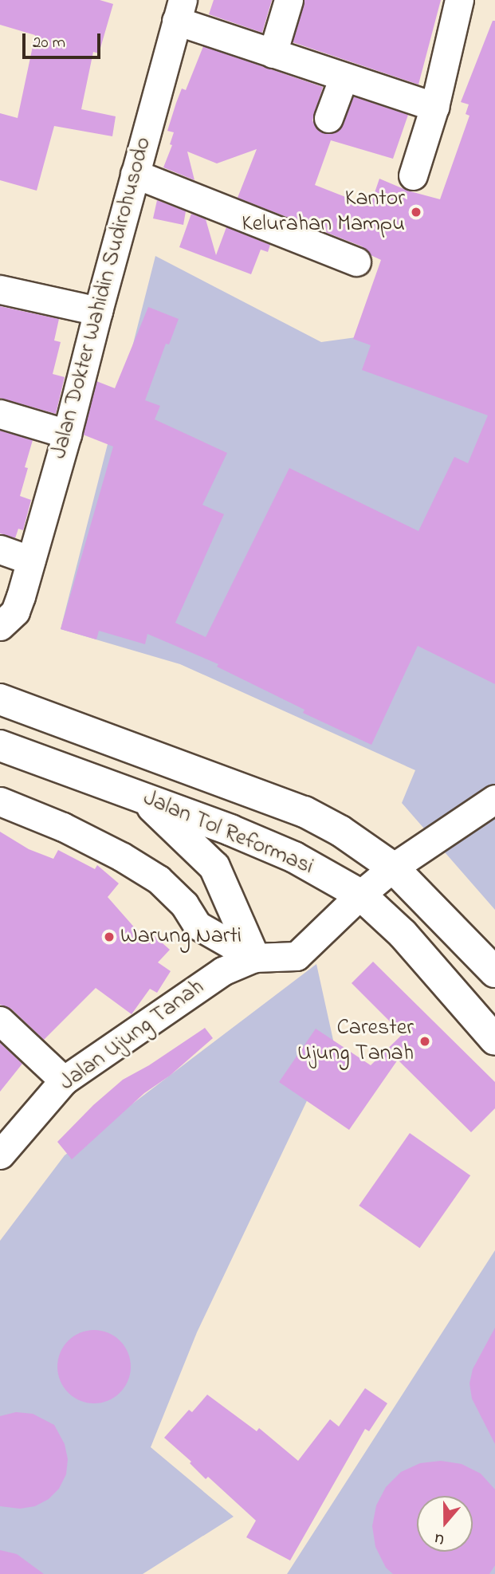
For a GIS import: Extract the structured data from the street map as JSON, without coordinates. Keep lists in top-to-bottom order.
{
  "streets": {
    "highway": ["Jalan Tol Reformasi"],
    "street": ["Jalan Dokter Wahidin Sudirohusodo", "Jalan Ujung Tanah"]
  },
  "places": ["Kantor Kelurahan Mampu", "Warung Narti", "Carester Ujung Tanah"],
  "scale_bar": "20 m",
  "north": "bottom"
}
